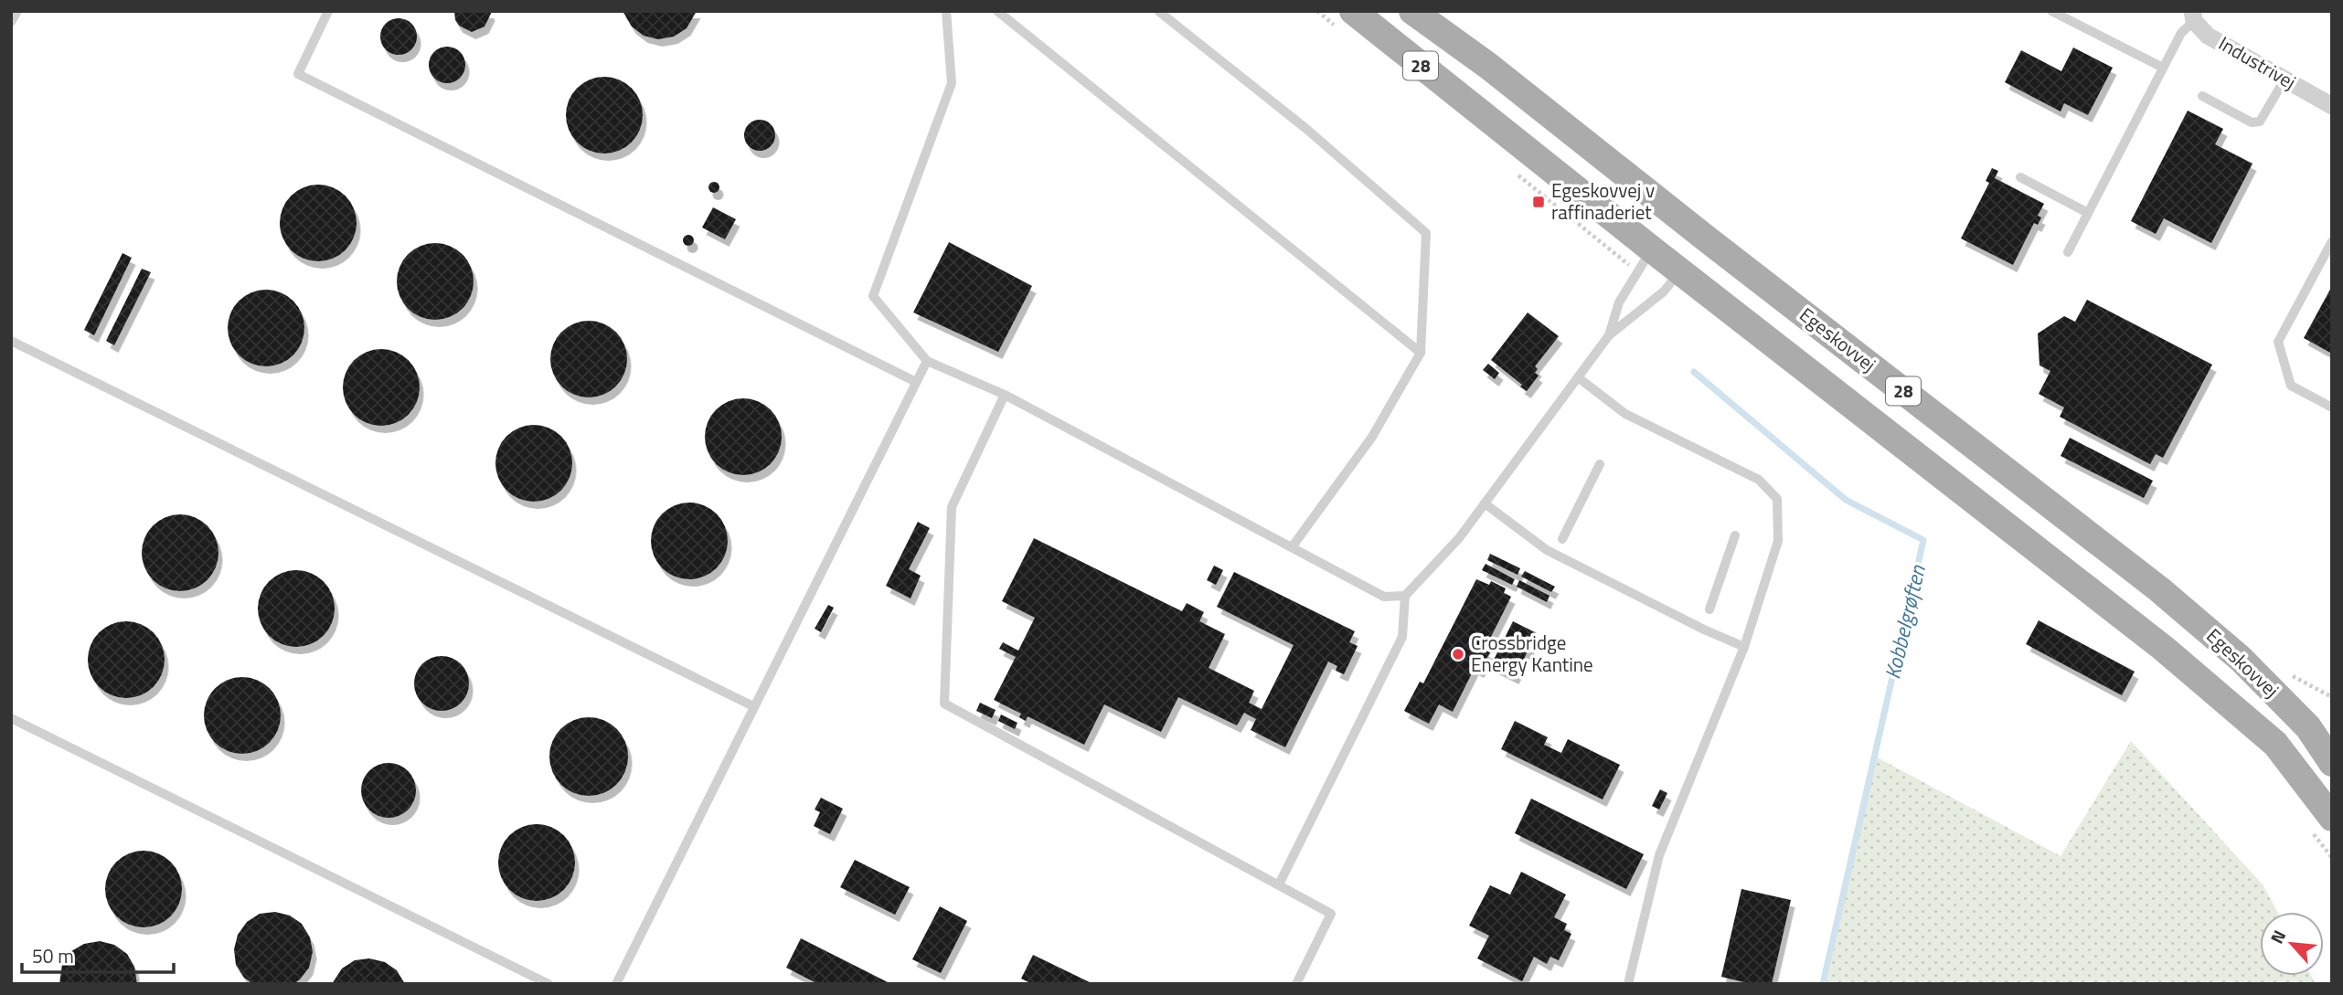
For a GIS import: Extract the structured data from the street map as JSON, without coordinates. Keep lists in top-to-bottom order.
{
  "streets": {
    "main road": ["28", "Egeskovvej"],
    "street": ["Industrivej"]
  },
  "water": ["Kobbelgrøften"],
  "places": {
    "transit": ["Egeskovvej v raffinaderiet"],
    "other": ["Crossbridge Energy Kantine"]
  },
  "scale_bar": "50 m",
  "north": "top left"
}
